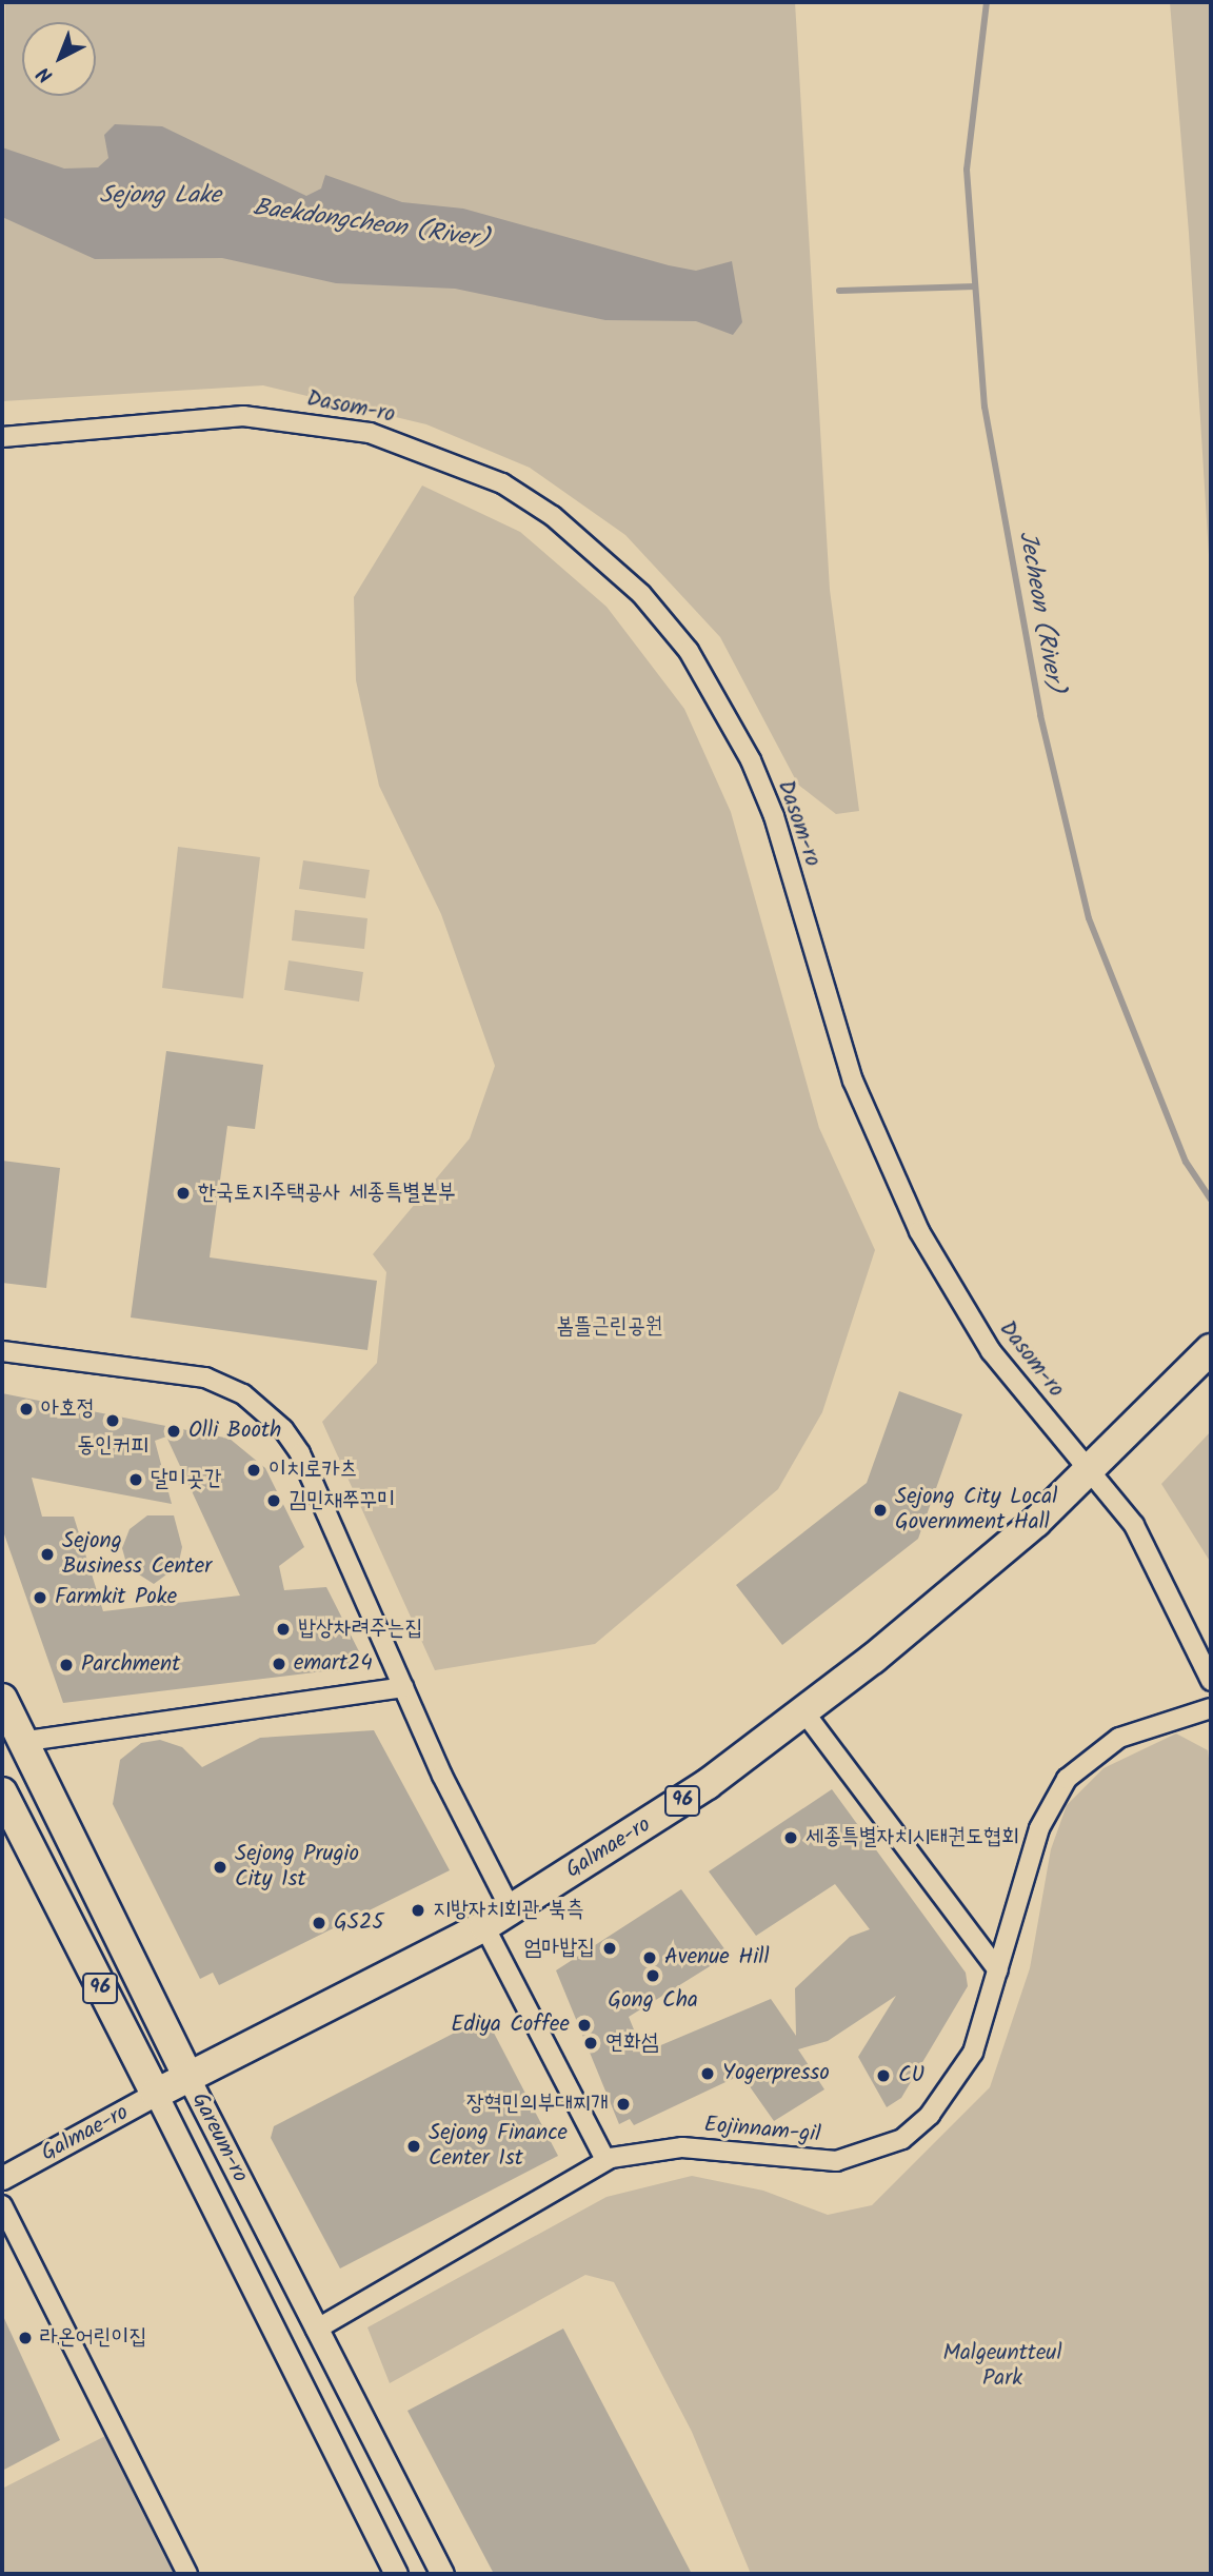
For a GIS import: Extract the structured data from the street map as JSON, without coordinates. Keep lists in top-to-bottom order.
{
  "streets": {
    "main road": ["96", "Galmae-ro", "Gareum-ro"],
    "street": ["Dasom-ro", "Eojinnam-gil"]
  },
  "crossings": [
    ["Dasom-ro", "Galmae-ro"],
    ["Galmae-ro", "Gareum-ro"],
    ["Eojinnam-gil", "Gareum-ro"]
  ],
  "water": ["Sejong Lake", "Baekdongcheon (River)", "Jecheon (River)"],
  "parks": ["봄뜰근린공원", "Malgeuntteul Park"],
  "places": [
    "한국토지주택공사 세종특별본부",
    "아호정",
    "동인커피",
    "Olli Booth",
    "이치로카츠",
    "달미곳간",
    "김민재쭈꾸미",
    "Sejong City Local Government Hall",
    "Sejong Business Center",
    "Farmkit Poke",
    "밥상차려주는집",
    "emart24",
    "Parchment",
    "세종특별자치시태권도협회",
    "Sejong Prugio City 1st",
    "지방자치회관 북측",
    "GS25",
    "엄마밥집",
    "Avenue Hill",
    "Gong Cha",
    "Ediya Coffee",
    "연화섬",
    "Yogerpresso",
    "CU",
    "장혁민의부대찌개",
    "Sejong Finance Center 1st",
    "라온어린이집"
  ],
  "north": "bottom left"
}
